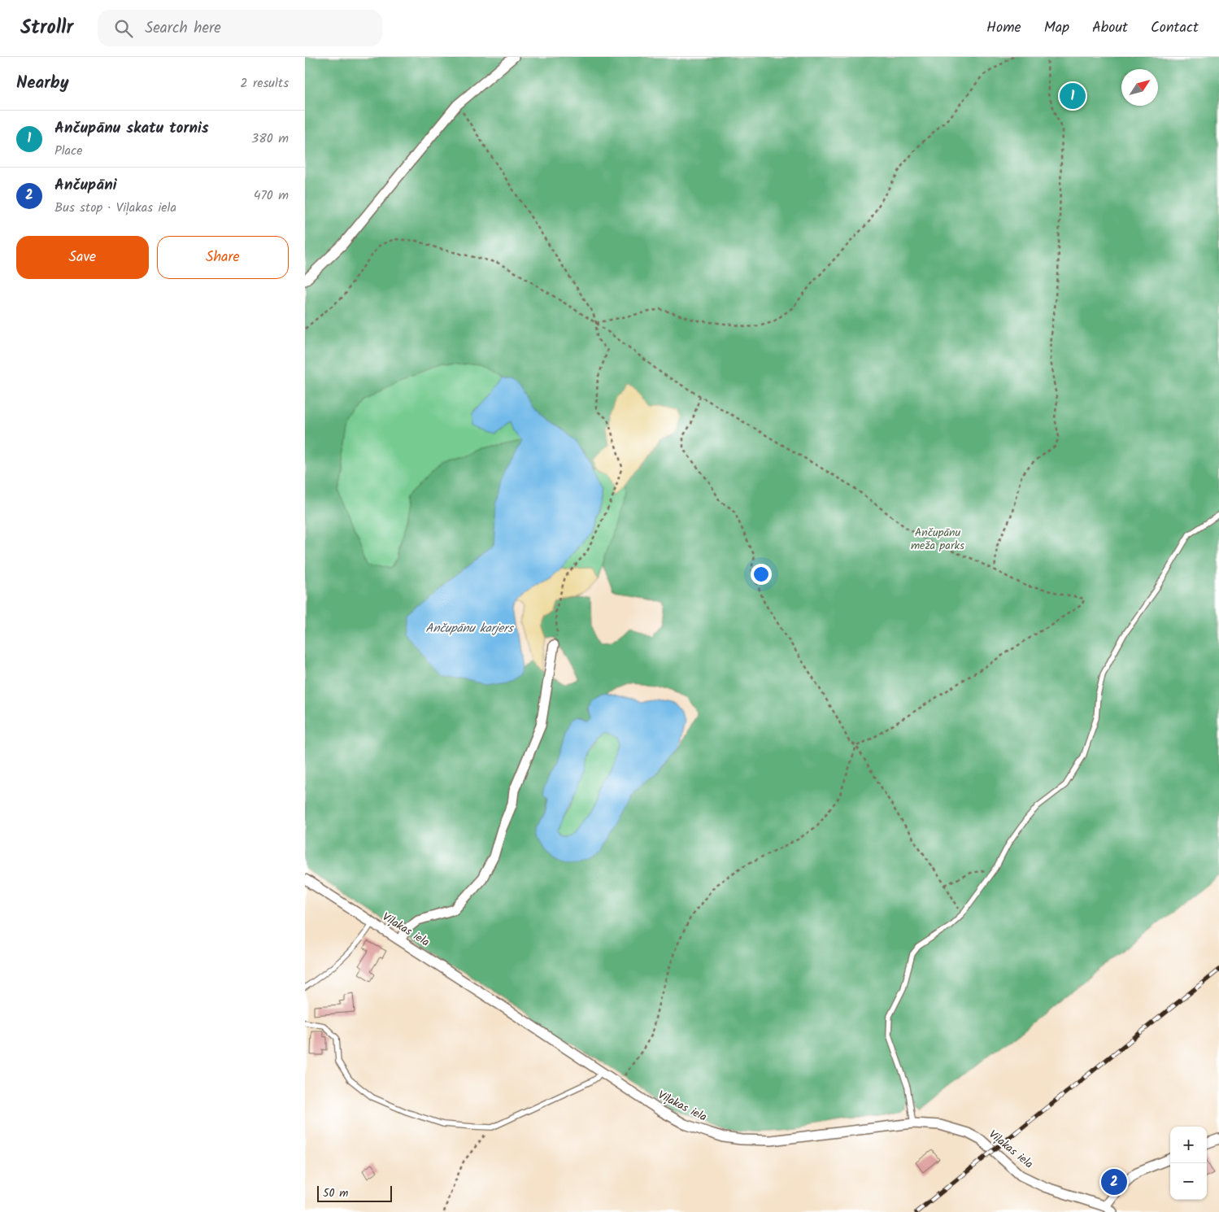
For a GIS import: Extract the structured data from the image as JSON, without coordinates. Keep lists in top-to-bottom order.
{
  "streets": {
    "street": ["Viļakas iela"]
  },
  "water": ["Ančupānu karjers"],
  "parks": ["Ančupānu meža parks"],
  "scale_bar": "50 m",
  "north": "top right",
  "page": {
    "header": "Strollr",
    "search": "Search here",
    "nav": [
      "Home",
      "Map",
      "About",
      "Contact"
    ],
    "heading": ["Nearby", "2 results"],
    "pins": ["1", "2"],
    "list": [
      {
        "mark": "1",
        "name": "Ančupānu skatu tornis",
        "note": "Place",
        "value": "380 m"
      },
      {
        "mark": "2",
        "name": "Ančupāni",
        "note": "Bus stop · Viļakas iela",
        "value": "470 m"
      }
    ],
    "buttons": ["Save", "Share"],
    "map_buttons": ["+", "−"],
    "scale": "50 m"
  }
}
